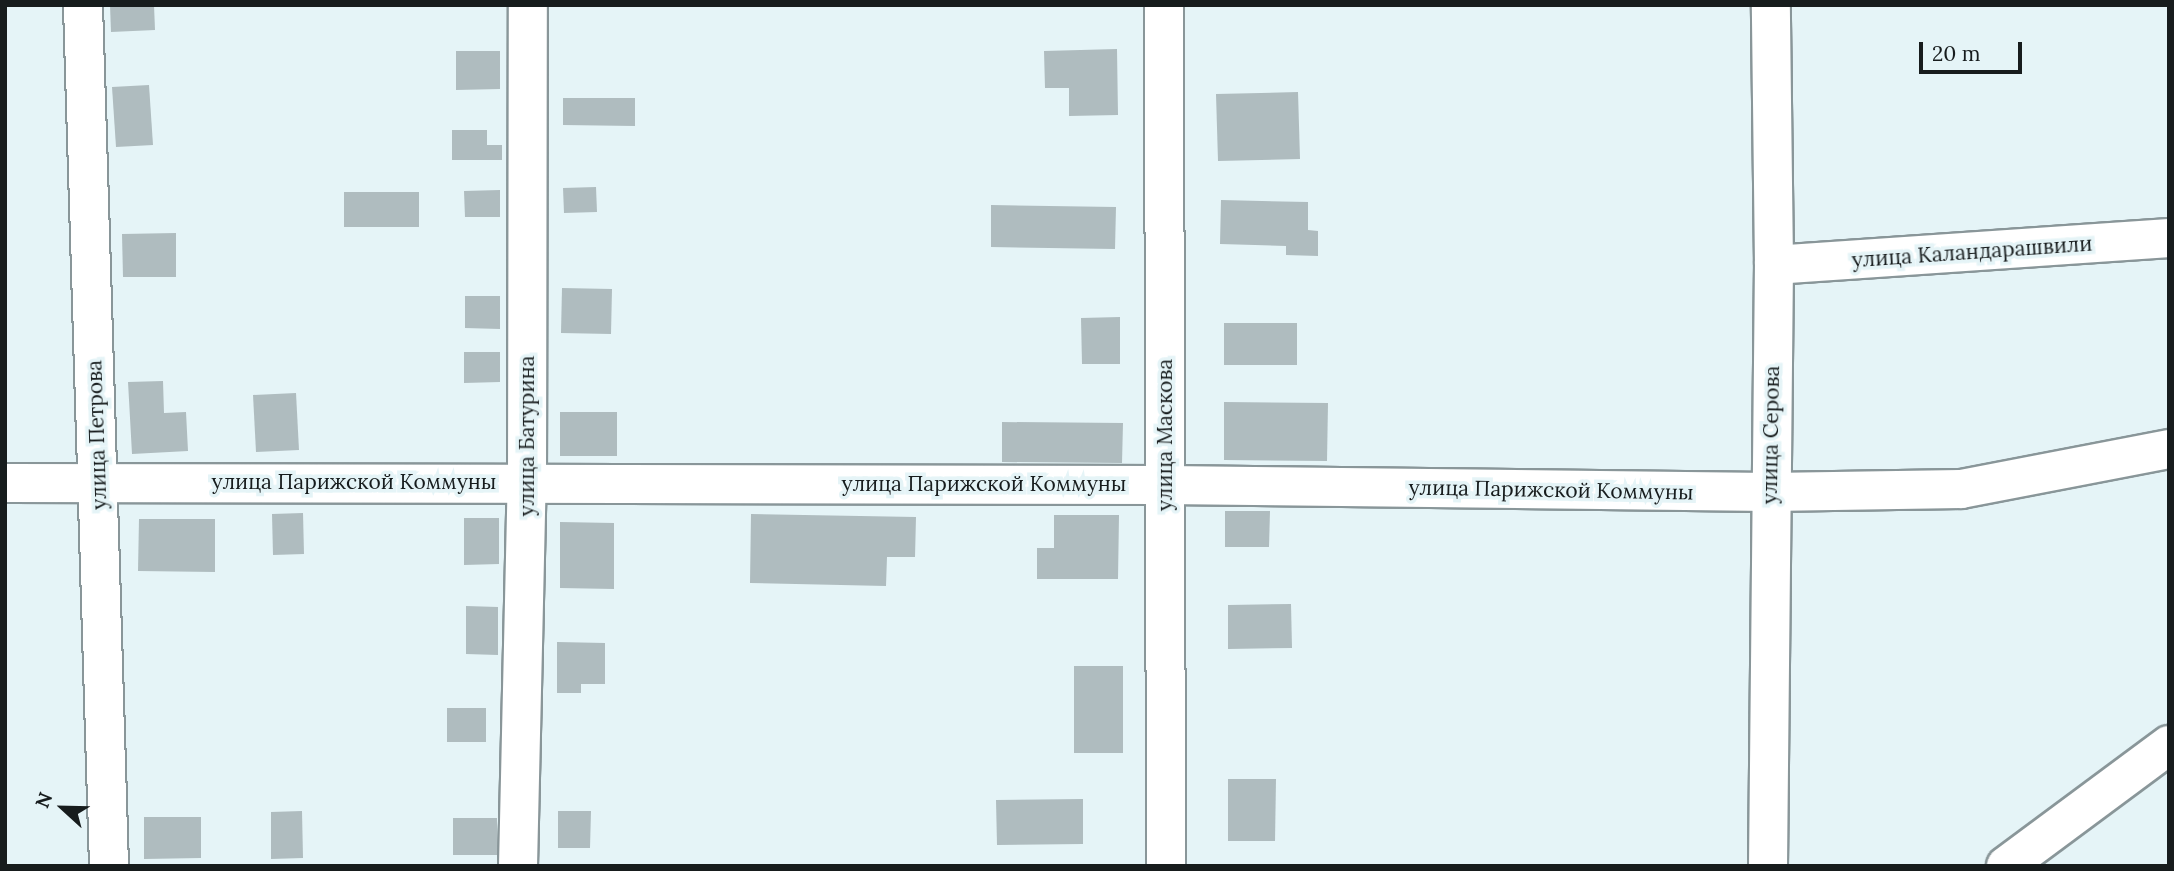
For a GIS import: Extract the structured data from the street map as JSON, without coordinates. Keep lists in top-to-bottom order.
{
  "streets": {
    "street": [
      "улица Каландарашвили",
      "улица Петрова",
      "улица Маскова",
      "улица Серова",
      "улица Батурина",
      "улица Парижской Коммуны"
    ]
  },
  "crossings": [
    ["улица Каландарашвили", "улица Серова"],
    ["улица Петрова", "улица Парижской Коммуны"],
    ["улица Маскова", "улица Парижской Коммуны"],
    ["улица Серова", "улица Парижской Коммуны"],
    ["улица Батурина", "улица Парижской Коммуны"]
  ],
  "scale_bar": "20 m",
  "north": "left"
}
